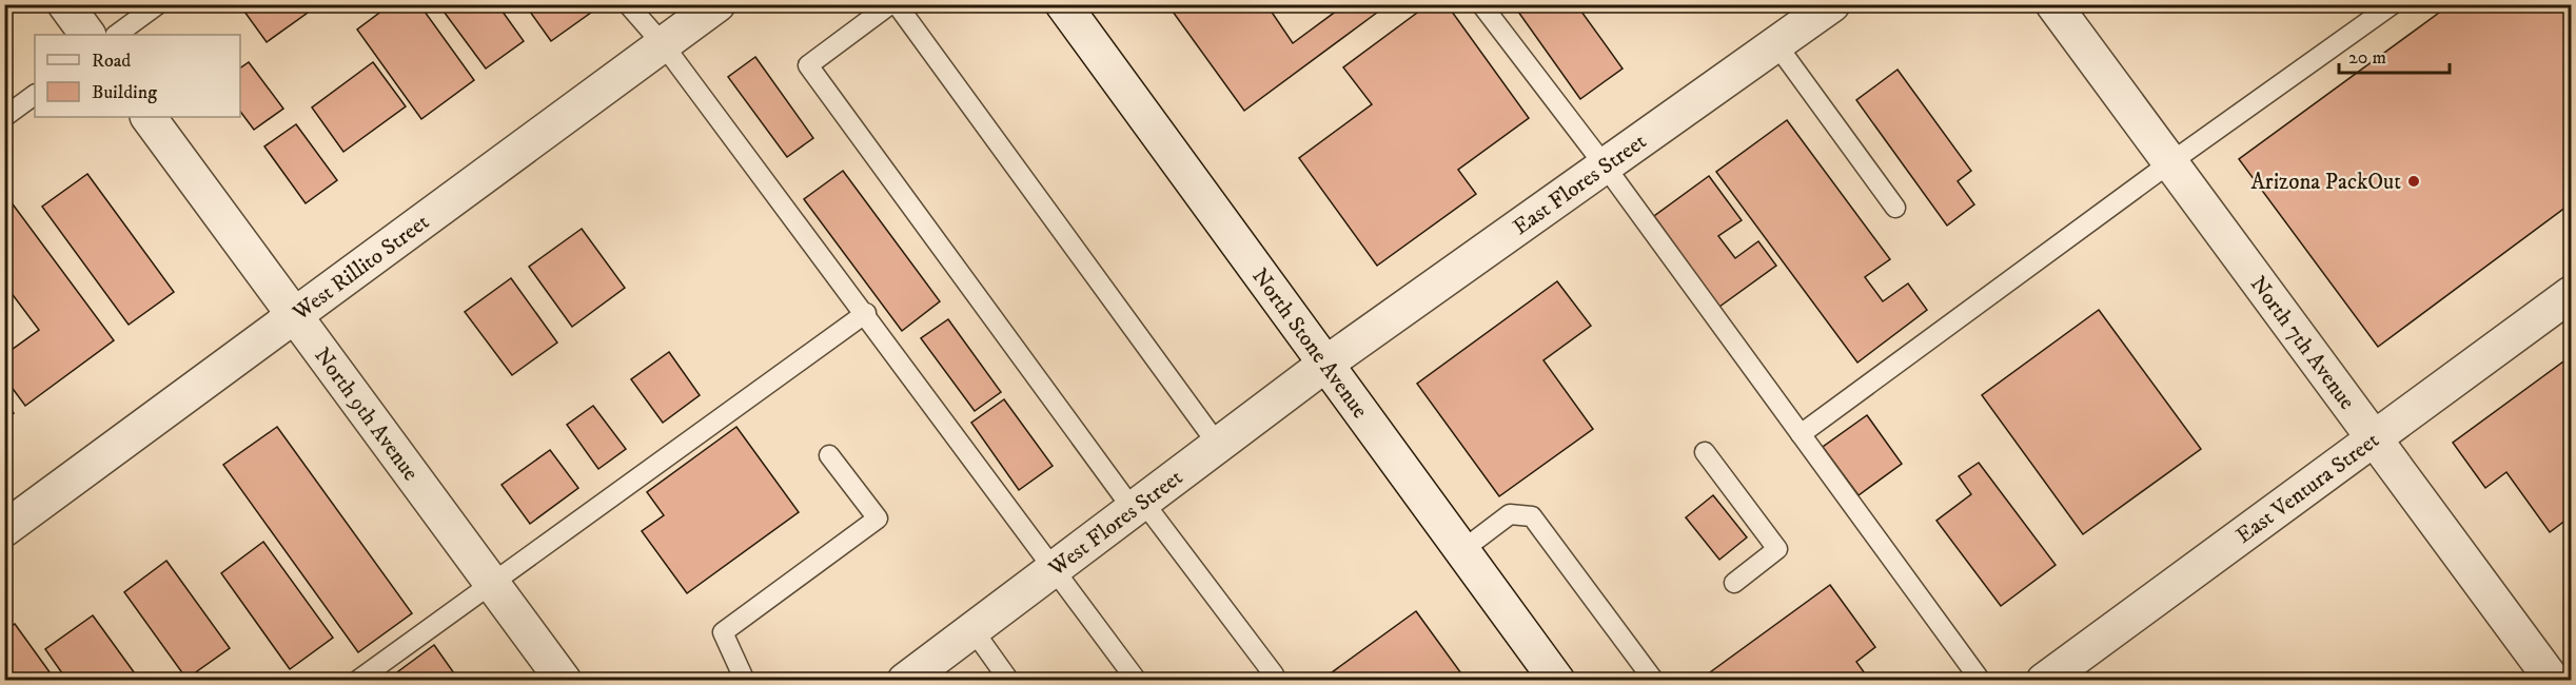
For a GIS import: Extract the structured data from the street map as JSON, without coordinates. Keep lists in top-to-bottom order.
{
  "streets": {
    "street": [
      "East Flores Street",
      "West Rillito Street",
      "North Stone Avenue",
      "North 7th Avenue",
      "North 9th Avenue",
      "East Ventura Street",
      "West Flores Street"
    ]
  },
  "crossings": [
    ["East Flores Street", "North Stone Avenue"],
    ["East Flores Street", "West Flores Street"],
    ["West Rillito Street", "North 9th Avenue"],
    ["North Stone Avenue", "West Flores Street"],
    ["North 7th Avenue", "East Ventura Street"]
  ],
  "places": ["Arizona PackOut"],
  "legend": ["Road", "Building"],
  "scale_bar": "20 m"
}
